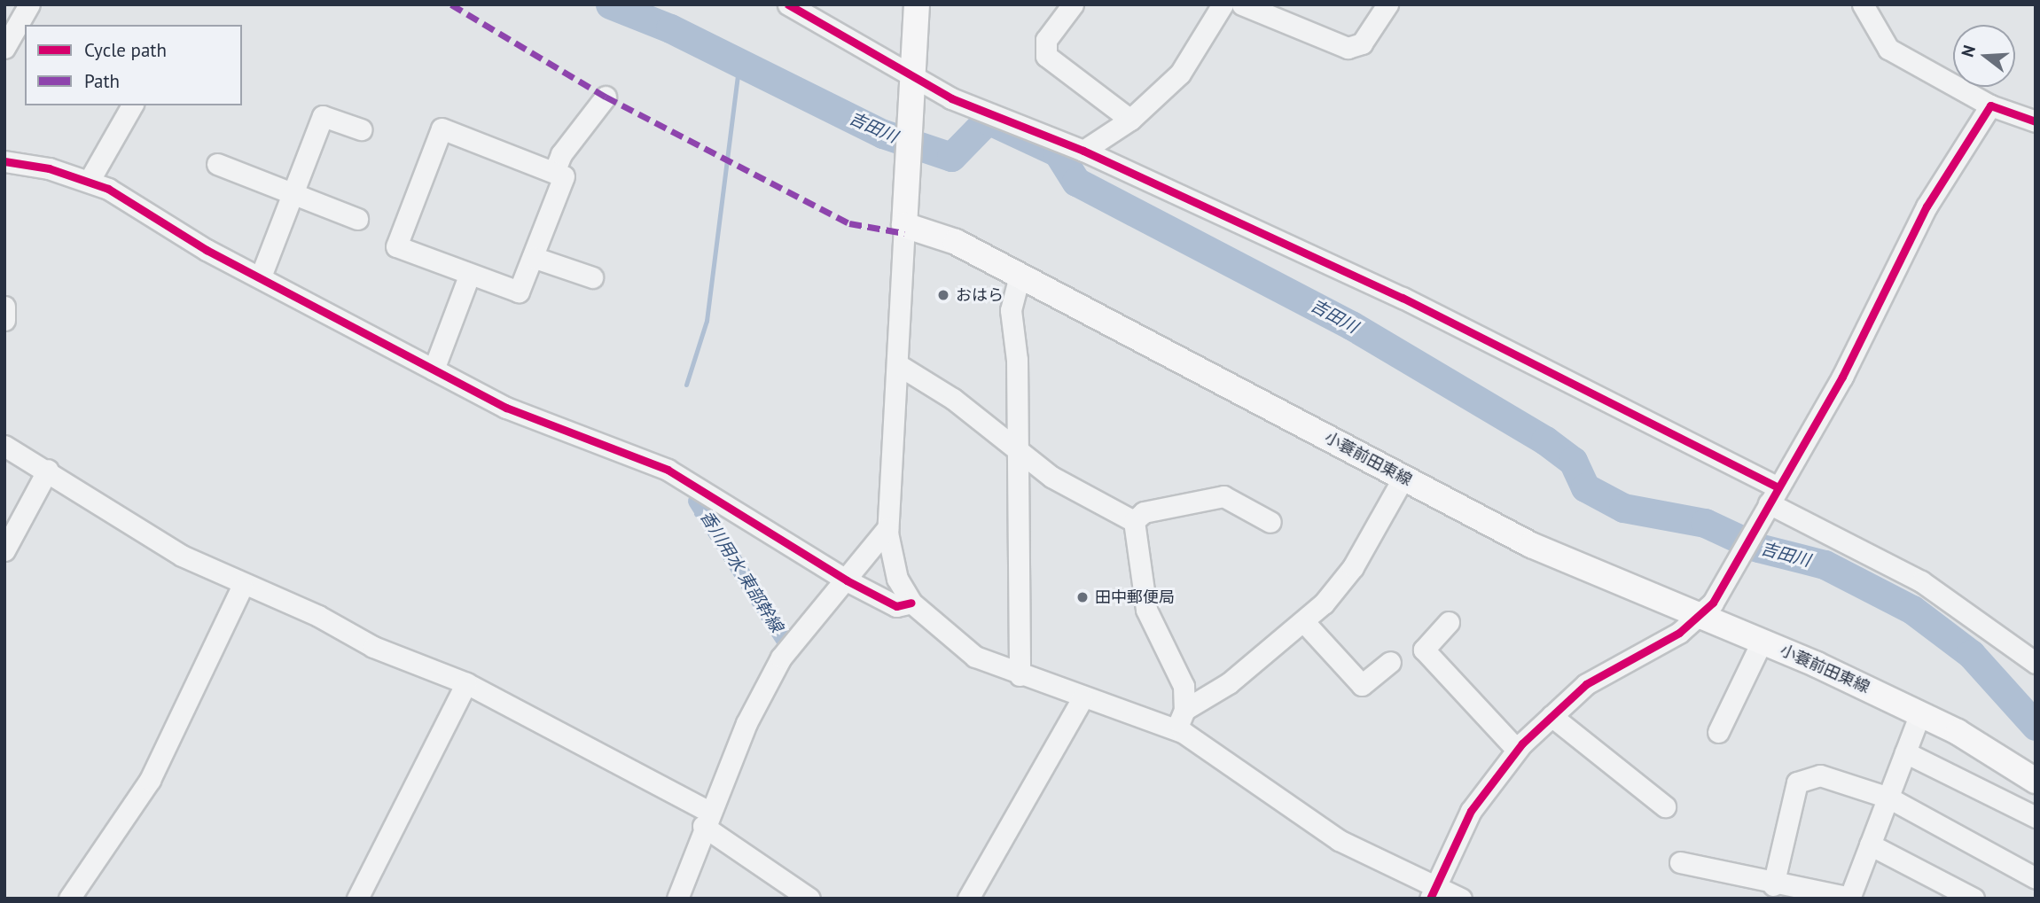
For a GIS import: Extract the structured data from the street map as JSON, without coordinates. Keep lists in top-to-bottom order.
{
  "streets": {
    "main road": ["小蓑前田東線"]
  },
  "water": ["吉田川", "香川用水 東部幹線"],
  "places": ["おはら", "田中郵便局"],
  "legend": ["Cycle path", "Path"],
  "north": "left"
}
